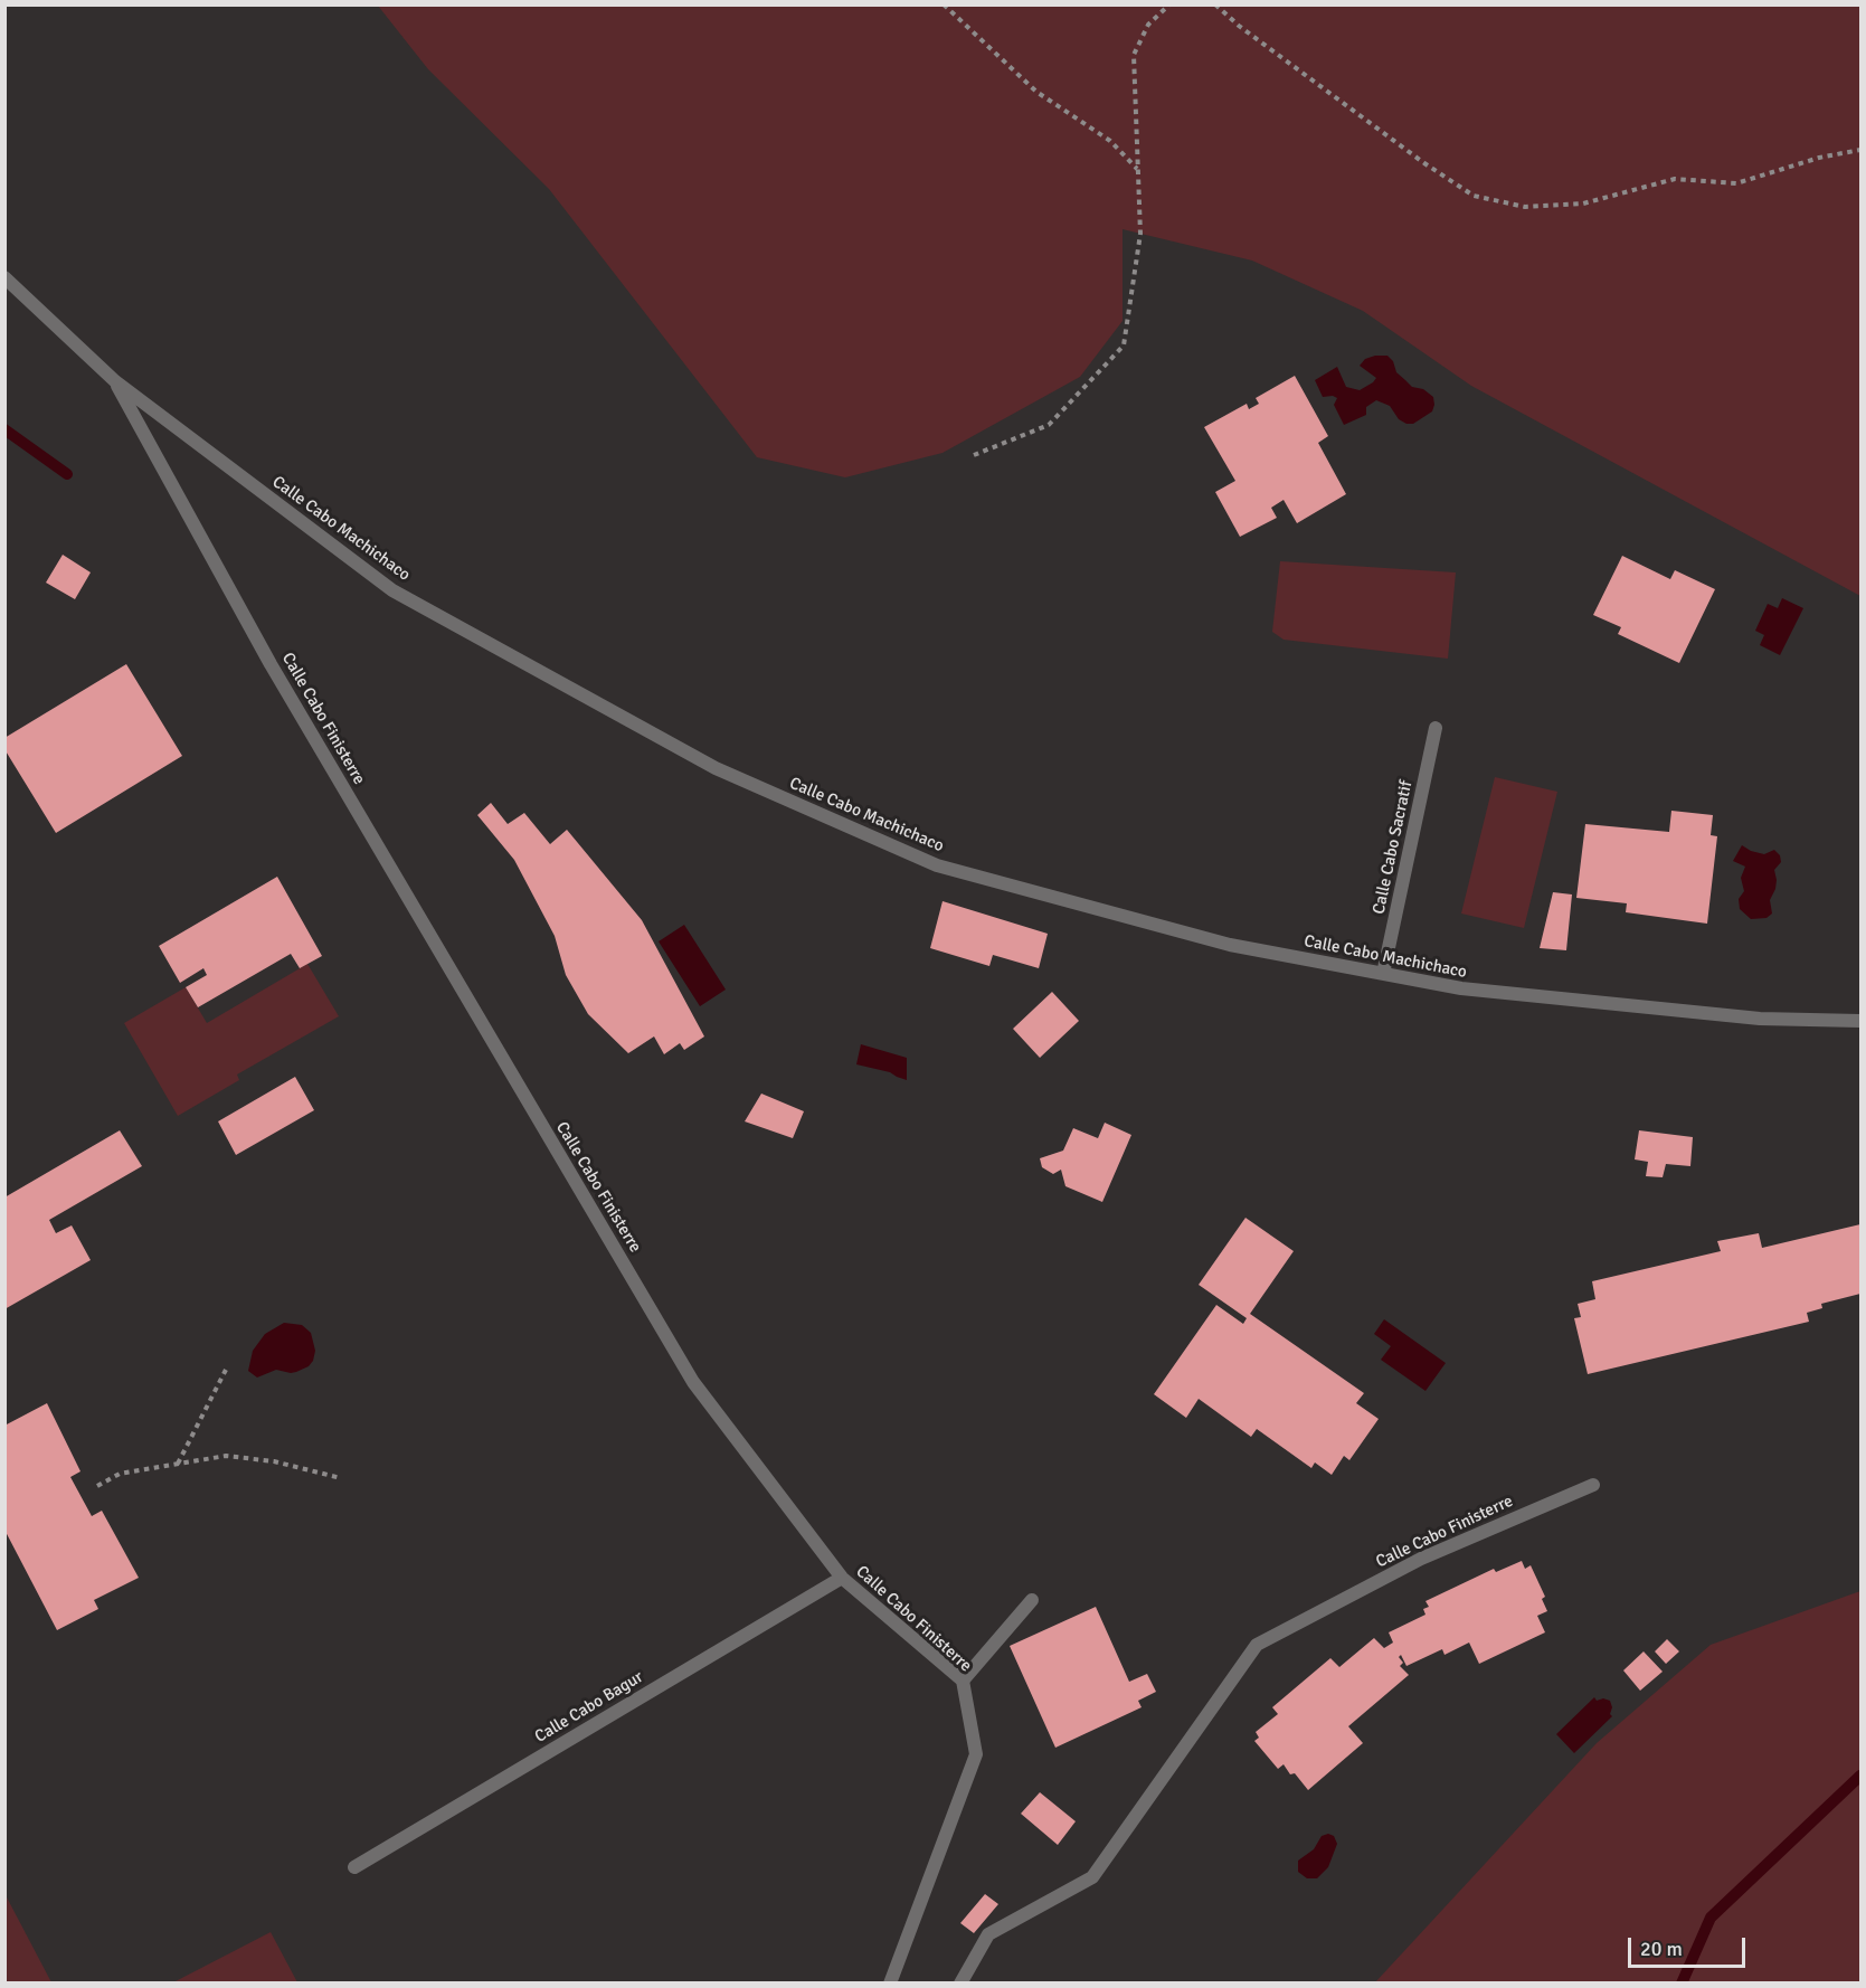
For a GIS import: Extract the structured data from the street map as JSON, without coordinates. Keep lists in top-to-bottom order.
{
  "streets": {
    "street": [
      "Calle Cabo Machichaco",
      "Calle Cabo Finisterre",
      "Calle Cabo Sacratif",
      "Calle Cabo Bagur"
    ]
  },
  "crossings": [
    ["Calle Cabo Machichaco", "Calle Cabo Finisterre"],
    ["Calle Cabo Machichaco", "Calle Cabo Sacratif"],
    ["Calle Cabo Finisterre", "Calle Cabo Bagur"]
  ],
  "scale_bar": "20 m"
}
